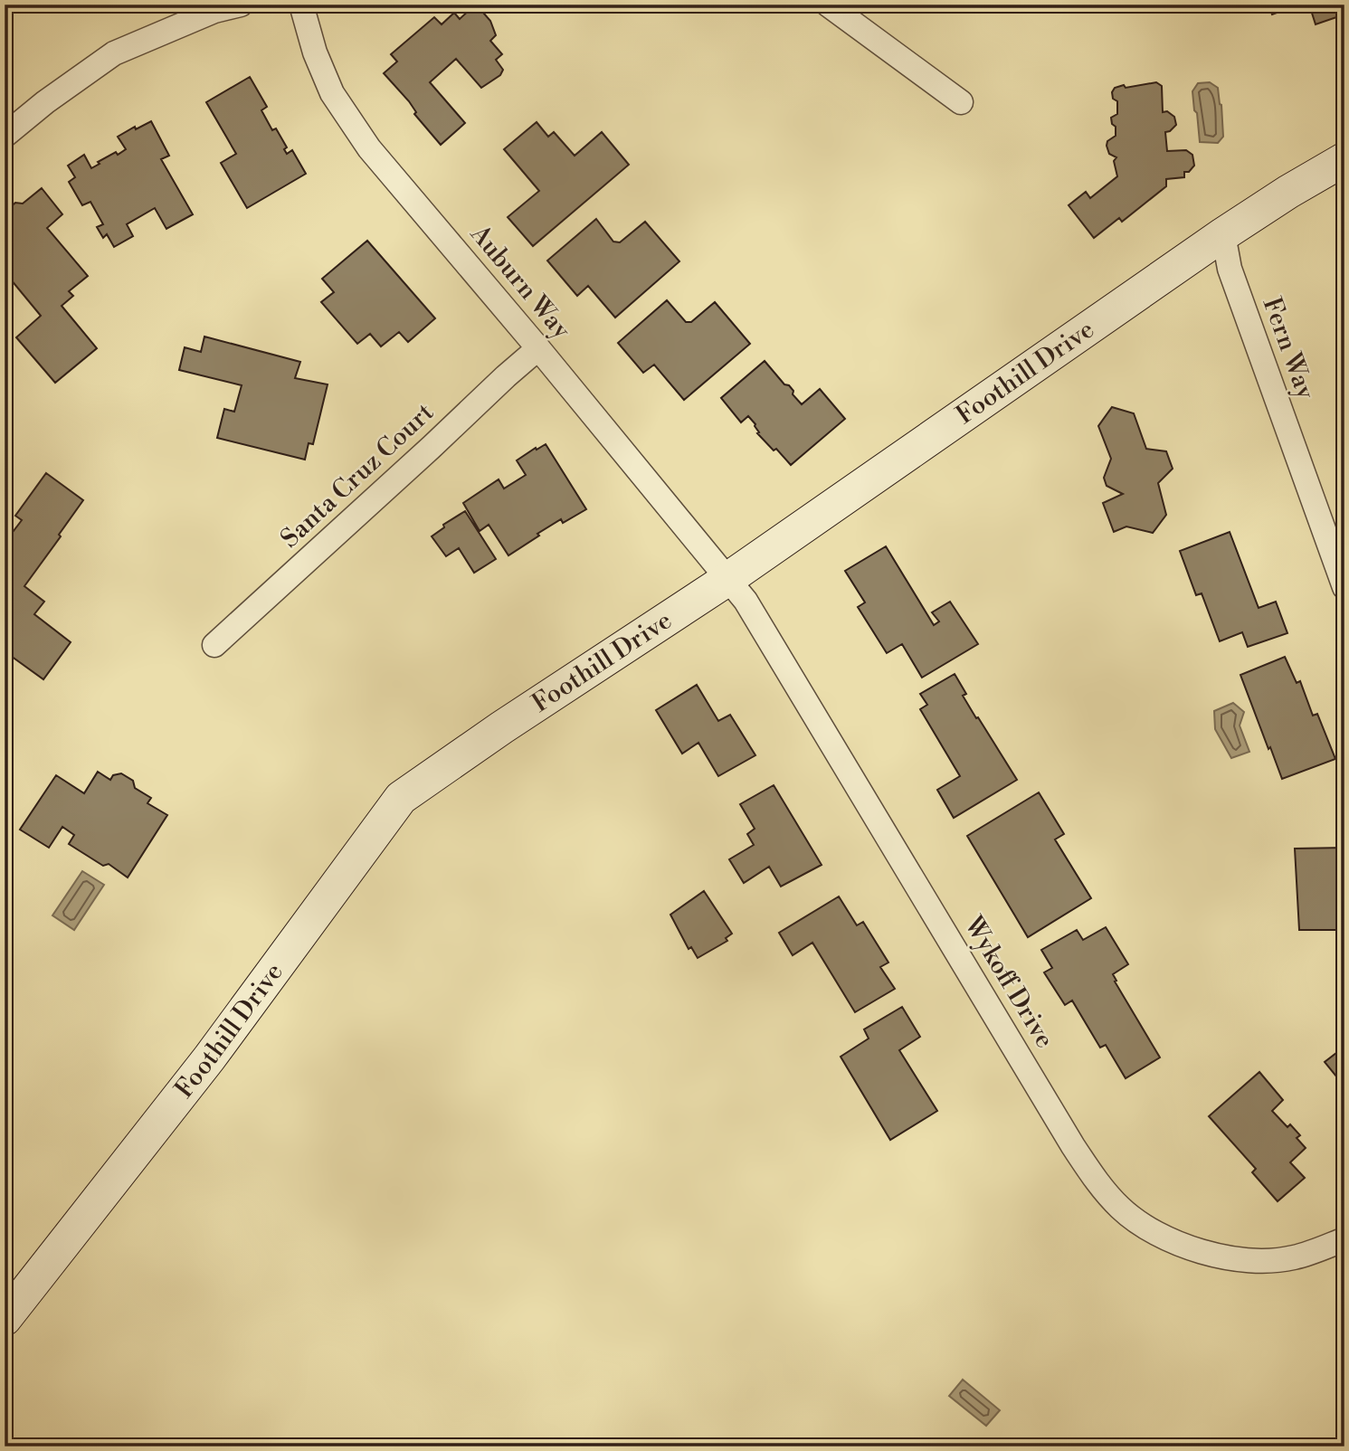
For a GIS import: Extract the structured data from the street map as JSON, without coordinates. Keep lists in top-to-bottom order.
{
  "streets": {
    "street": [
      "Auburn Way",
      "Fern Way",
      "Foothill Drive",
      "Santa Cruz Court",
      "Wykoff Drive"
    ]
  },
  "crossings": [
    ["Auburn Way", "Foothill Drive"],
    ["Auburn Way", "Santa Cruz Court"],
    ["Auburn Way", "Wykoff Drive"],
    ["Fern Way", "Foothill Drive"],
    ["Foothill Drive", "Wykoff Drive"]
  ]
}
